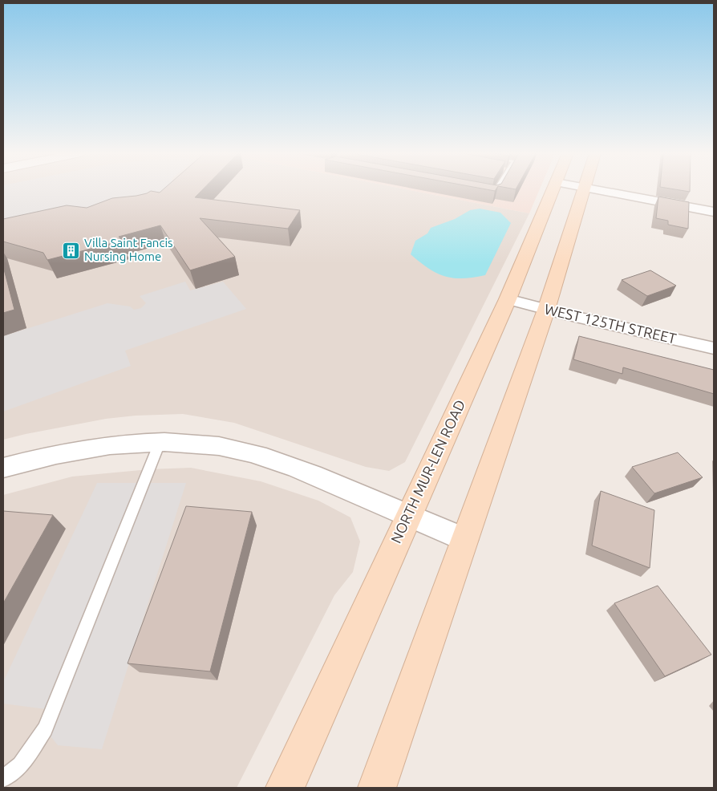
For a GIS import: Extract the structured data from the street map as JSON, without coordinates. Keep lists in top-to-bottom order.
{
  "streets": {
    "main road": ["NORTH MUR-LEN ROAD"],
    "street": ["WEST 125TH STREET"]
  },
  "crossings": [
    ["WEST 125TH STREET", "NORTH MUR-LEN ROAD"]
  ],
  "places": {
    "building": ["Villa Saint Fancis Nursing Home"]
  }
}
